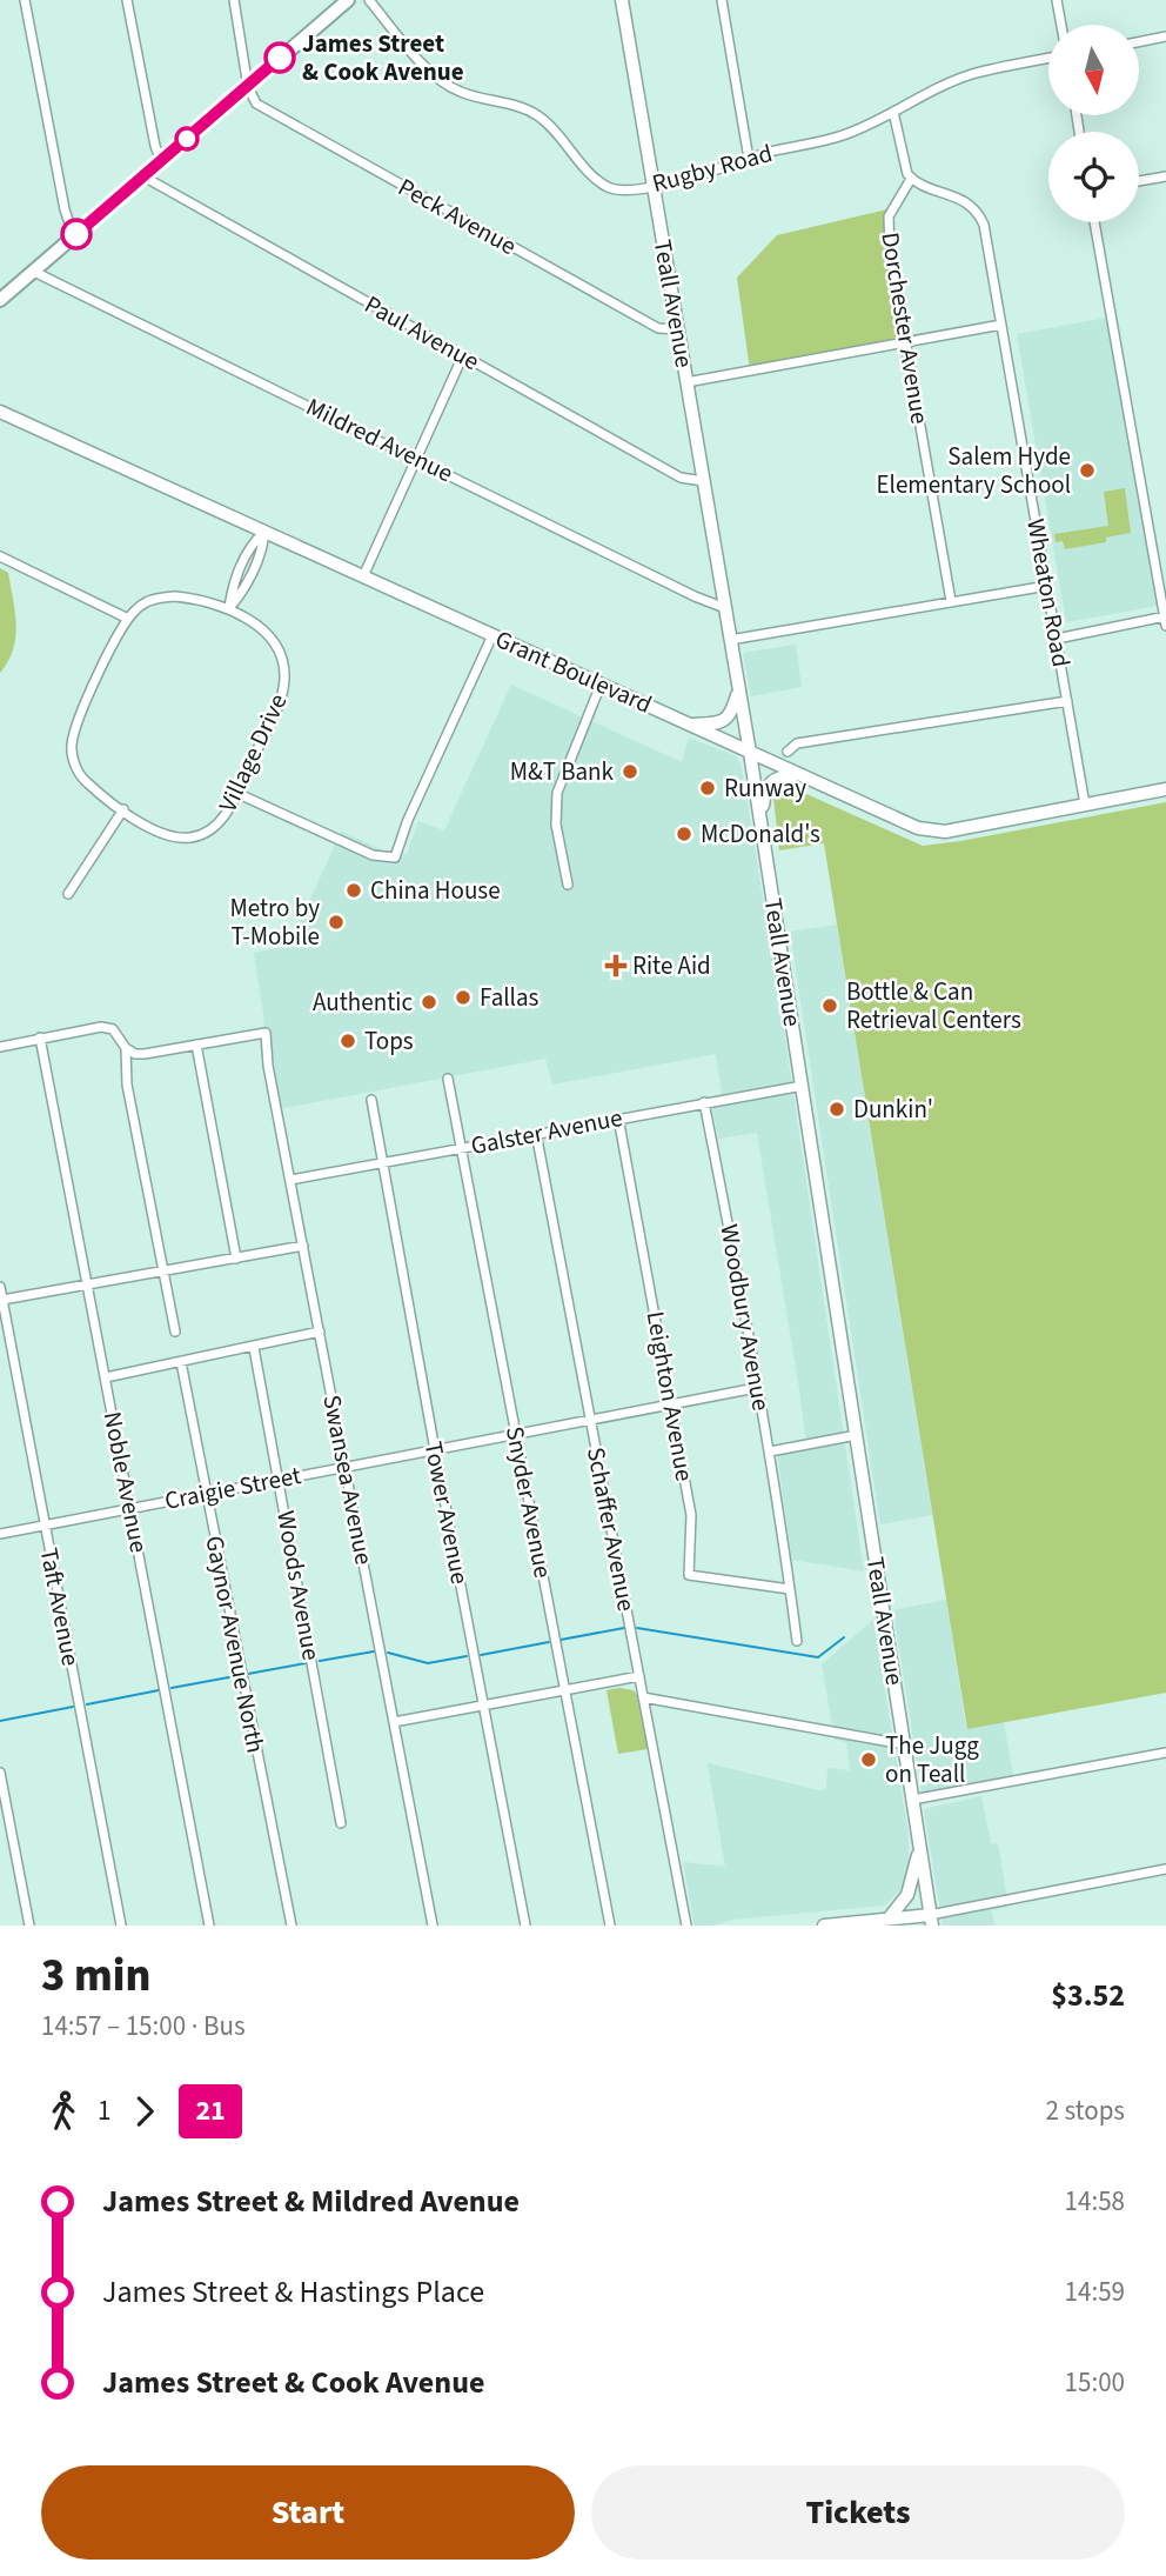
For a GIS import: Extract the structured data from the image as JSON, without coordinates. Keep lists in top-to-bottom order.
{
  "streets": {
    "street": [
      "Rugby Road",
      "Peck Avenue",
      "Teall Avenue",
      "Dorchester Avenue",
      "Paul Avenue",
      "Mildred Avenue",
      "Wheaton Road",
      "Grant Boulevard",
      "Village Drive",
      "Galster Avenue",
      "Woodbury Avenue",
      "Leighton Avenue",
      "Swansea Avenue",
      "Noble Avenue",
      "Craigie Street",
      "Snyder Avenue",
      "Tower Avenue",
      "Schaffer Avenue",
      "Woods Avenue",
      "Taft Avenue",
      "Gaynor Avenue North"
    ]
  },
  "crossings": [
    ["Rugby Road", "Teall Avenue"],
    ["Peck Avenue", "Teall Avenue"],
    ["Teall Avenue", "Paul Avenue"],
    ["Teall Avenue", "Mildred Avenue"],
    ["Teall Avenue", "Grant Boulevard"],
    ["Teall Avenue", "Galster Avenue"],
    ["Dorchester Avenue", "Wheaton Road"],
    ["Wheaton Road", "Grant Boulevard"],
    ["Galster Avenue", "Woodbury Avenue"],
    ["Galster Avenue", "Leighton Avenue"],
    ["Galster Avenue", "Swansea Avenue"],
    ["Galster Avenue", "Snyder Avenue"],
    ["Galster Avenue", "Tower Avenue"],
    ["Galster Avenue", "Schaffer Avenue"],
    ["Woodbury Avenue", "Leighton Avenue"],
    ["Woodbury Avenue", "Craigie Street"],
    ["Leighton Avenue", "Craigie Street"],
    ["Swansea Avenue", "Craigie Street"],
    ["Noble Avenue", "Craigie Street"],
    ["Craigie Street", "Snyder Avenue"],
    ["Craigie Street", "Tower Avenue"],
    ["Craigie Street", "Schaffer Avenue"],
    ["Craigie Street", "Woods Avenue"],
    ["Craigie Street", "Taft Avenue"],
    ["Craigie Street", "Gaynor Avenue North"]
  ],
  "places": {
    "other": [
      "James Street & Cook Avenue",
      "Salem Hyde Elementary School",
      "M&T Bank",
      "Runway",
      "McDonald's",
      "China House",
      "Metro by T-Mobile",
      "Fallas",
      "Authentic",
      "Bottle & Can Retrieval Centers",
      "Tops",
      "Dunkin'",
      "The Jugg on Teall"
    ],
    "health": ["Rite Aid"]
  },
  "lines": ["bus line 21"],
  "north": "bottom",
  "page": {
    "heading": ["3 min", "14:57 – 15:00 · Bus", "$3.52"],
    "legs": ["1", "21", "2 stops"],
    "list": [
      {
        "name": "James Street & Mildred Avenue",
        "value": "14:58"
      },
      {
        "name": "James Street & Hastings Place",
        "value": "14:59"
      },
      {
        "name": "James Street & Cook Avenue",
        "value": "15:00"
      }
    ],
    "buttons": ["Start", "Tickets"]
  }
}
